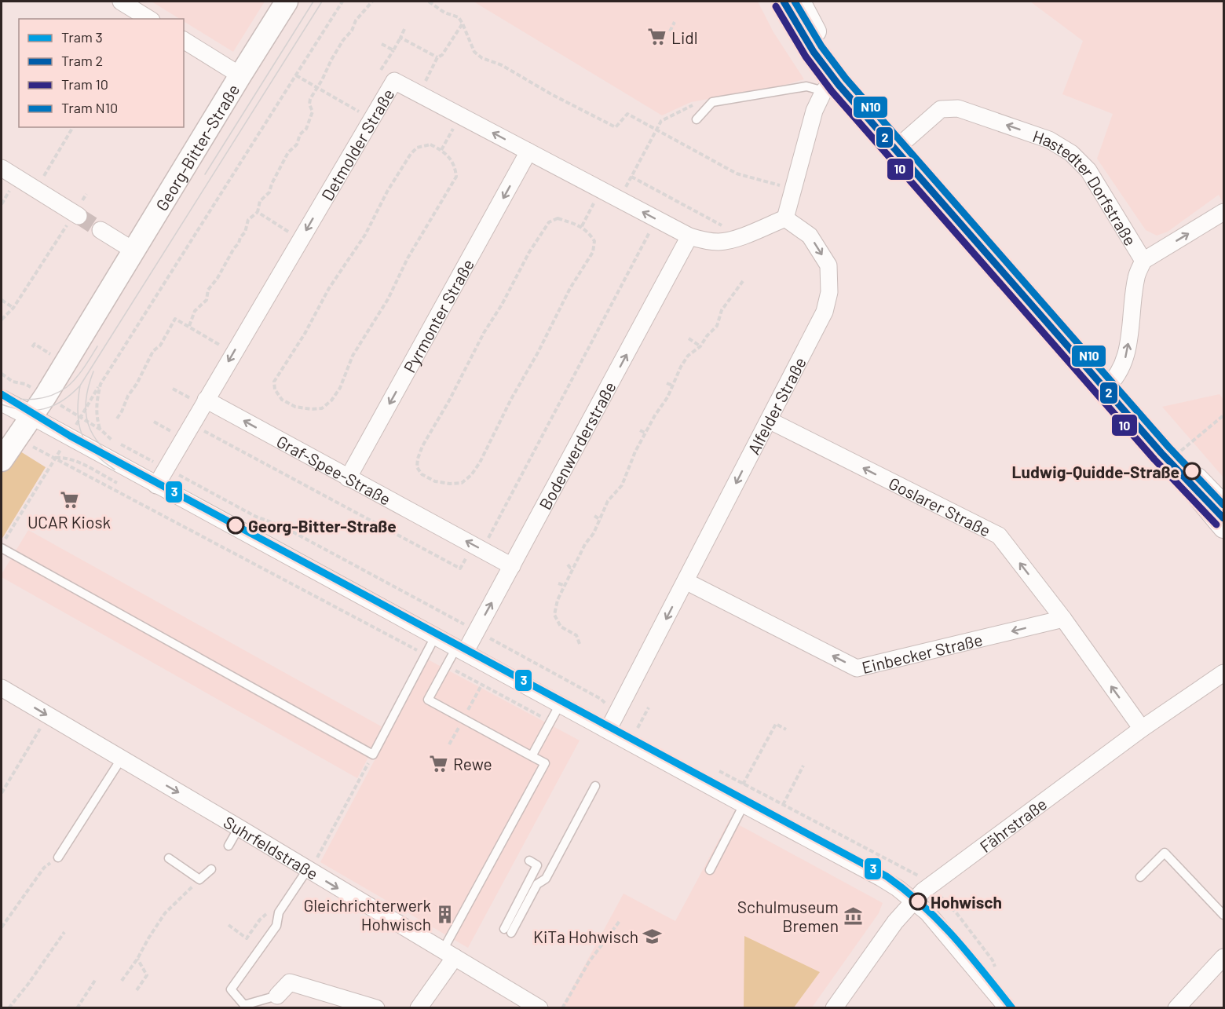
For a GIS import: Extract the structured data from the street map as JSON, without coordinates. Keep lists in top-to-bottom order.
{
  "streets": {
    "main road": ["Georg-Bitter-Straße"],
    "street": [
      "Detmolder Straße",
      "Hastedter Dorfstraße",
      "Pyrmonter Straße",
      "Alfelder Straße",
      "Bodenwerderstraße",
      "Graf-Spee-Straße",
      "Goslarer Straße",
      "Einbecker Straße",
      "Fährstraße",
      "Suhrfeldstraße"
    ]
  },
  "crossings": [
    ["Detmolder Straße", "Pyrmonter Straße"],
    ["Detmolder Straße", "Alfelder Straße"],
    ["Detmolder Straße", "Bodenwerderstraße"],
    ["Detmolder Straße", "Graf-Spee-Straße"],
    ["Pyrmonter Straße", "Graf-Spee-Straße"],
    ["Alfelder Straße", "Goslarer Straße"],
    ["Alfelder Straße", "Einbecker Straße"],
    ["Bodenwerderstraße", "Graf-Spee-Straße"],
    ["Goslarer Straße", "Einbecker Straße"],
    ["Goslarer Straße", "Fährstraße"]
  ],
  "one_way": [
    "Pyrmonter Straße",
    "Alfelder Straße",
    "Bodenwerderstraße",
    "Goslarer Straße",
    "Einbecker Straße",
    "Suhrfeldstraße"
  ],
  "places": {
    "supermarket": ["Lidl", "UCAR Kiosk", "Rewe"],
    "other": ["Ludwig-Quidde-Straße", "Georg-Bitter-Straße", "Hohwisch"],
    "building": ["Gleichrichterwerk Hohwisch"],
    "museum": ["Schulmuseum Bremen"],
    "school or university": ["KiTa Hohwisch"]
  },
  "lines": [
    "tram line 2",
    "tram line N10",
    "tram line 10",
    "tram line 3"
  ],
  "legend": [
    "Tram 3",
    "Tram 2",
    "Tram 10",
    "Tram N10"
  ]
}
